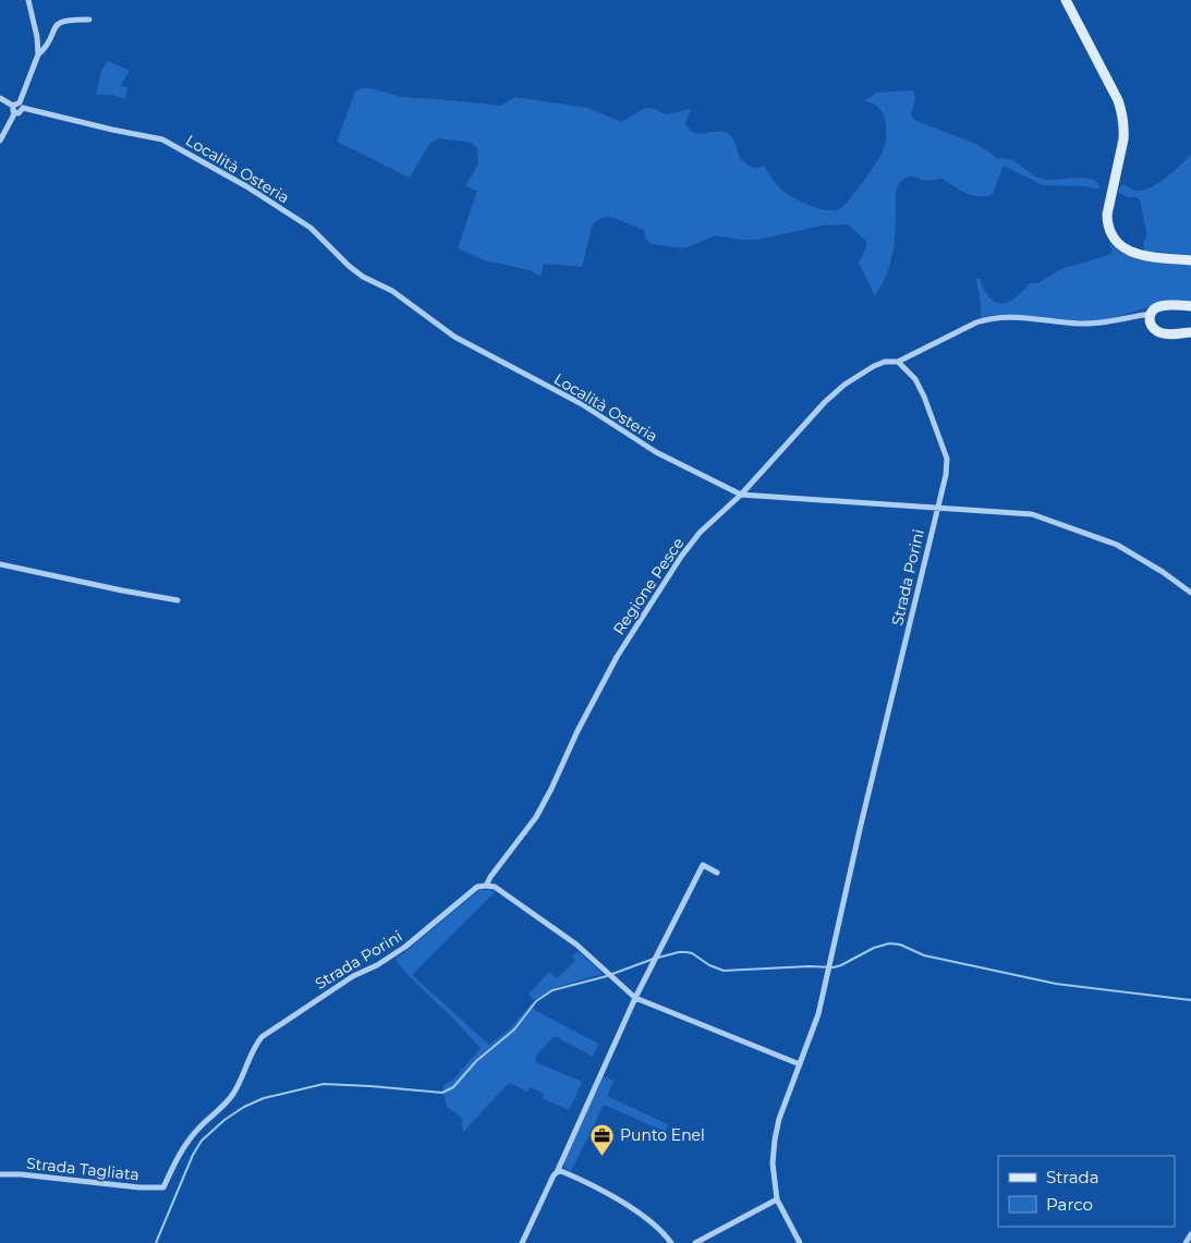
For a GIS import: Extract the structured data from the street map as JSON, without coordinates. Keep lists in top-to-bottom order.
{
  "streets": {
    "street": [
      "Località Osteria",
      "Strada Porini",
      "Regione Pesce",
      "Strada Tagliata"
    ]
  },
  "crossings": [
    ["Località Osteria", "Strada Porini"],
    ["Località Osteria", "Regione Pesce"],
    ["Strada Porini", "Regione Pesce"],
    ["Strada Porini", "Strada Tagliata"]
  ],
  "places": {
    "office": ["Punto Enel"]
  },
  "legend": ["Strada", "Parco"]
}
